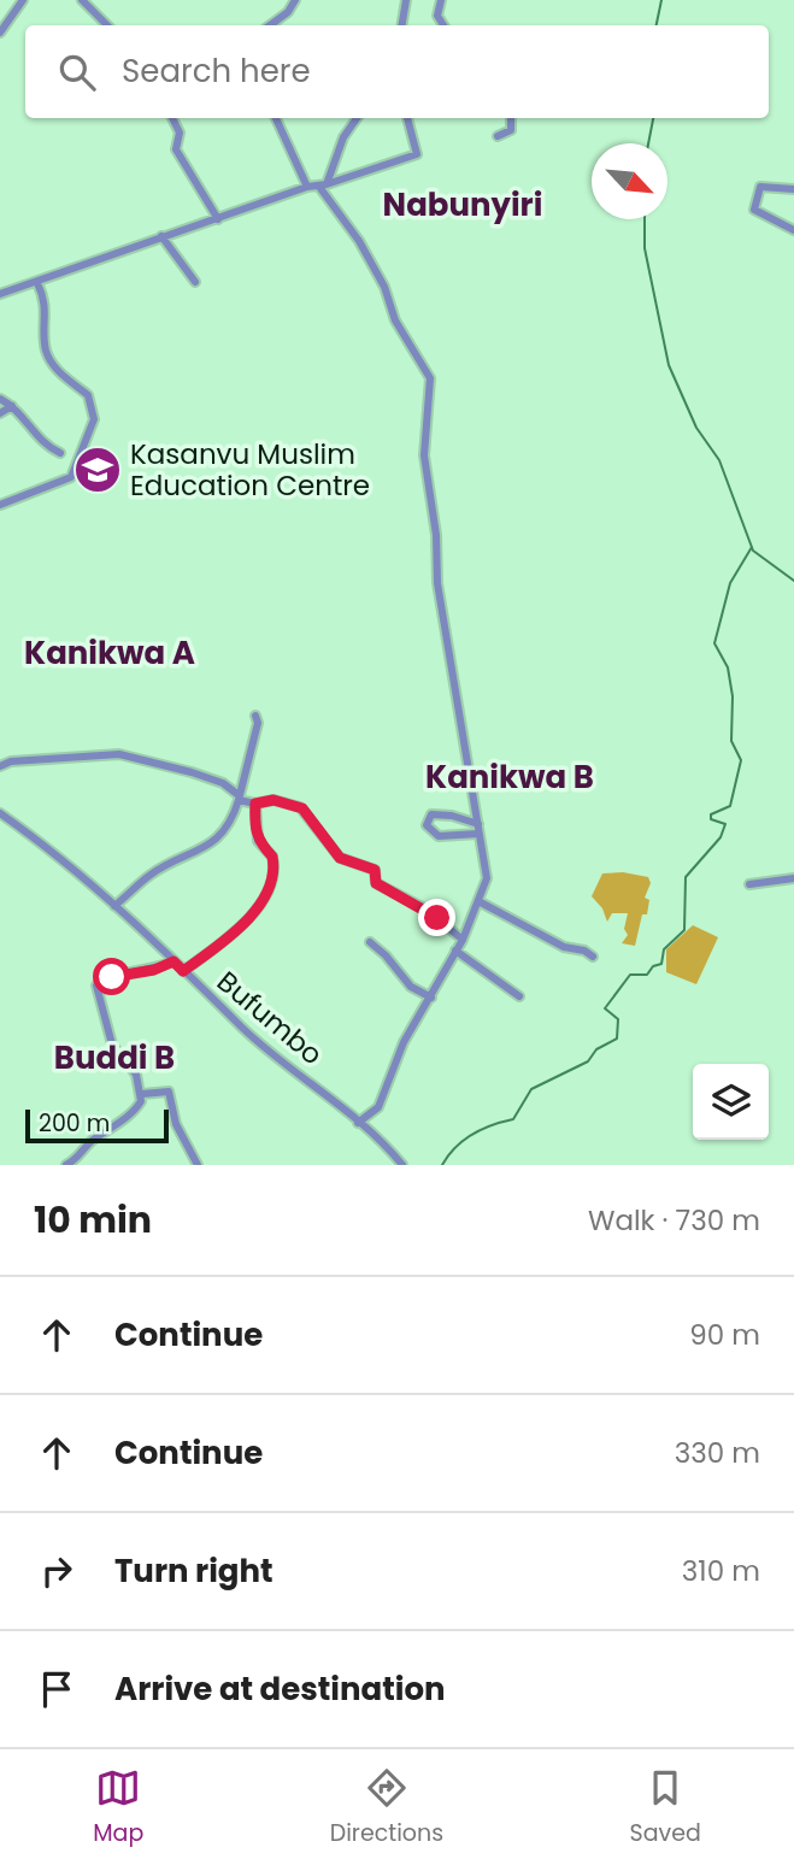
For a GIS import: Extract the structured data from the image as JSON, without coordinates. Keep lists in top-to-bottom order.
{
  "streets": {
    "street": ["Bufumbo"]
  },
  "districts": [
    "Nabunyiri",
    "Kanikwa A",
    "Kanikwa B",
    "Buddi B"
  ],
  "places": {
    "school or university": ["Kasanvu Muslim Education Centre"]
  },
  "scale_bar": "200 m",
  "north": "bottom right",
  "page": {
    "search": "Search here",
    "scale": "200 m",
    "heading": ["10 min", "Walk · 730 m"],
    "list": [
      ["Continue", "90 m"],
      ["Continue", "330 m"],
      ["Turn right", "310 m"],
      "Arrive at destination"
    ],
    "nav": ["Map", "Directions", "Saved"]
  }
}
